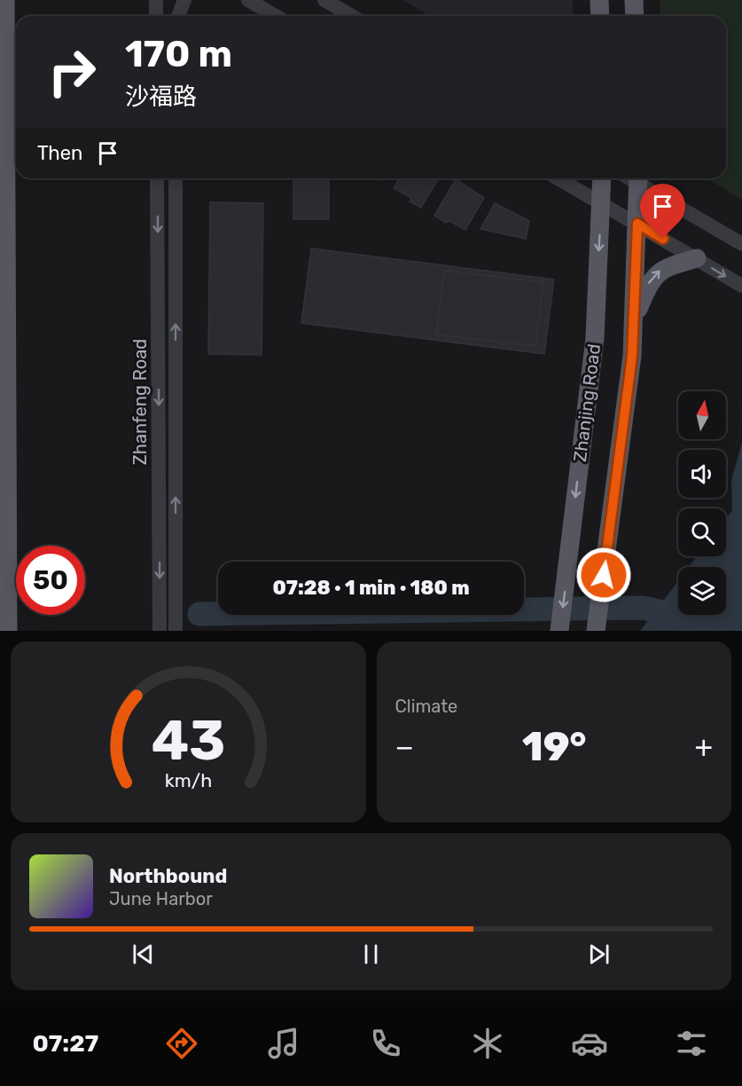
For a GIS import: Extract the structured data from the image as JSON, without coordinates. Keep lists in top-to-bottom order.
{
  "streets": {
    "main road": ["Zhanjing Road"],
    "street": ["Zhanfeng Road"]
  },
  "north": "top",
  "page": {
    "turn": ["170 m", "沙福路"],
    "then": "Then",
    "limit": "50",
    "trip": "07:28 · 1 min · 180 m",
    "tile": "Climate",
    "heat": ["−", "19°", "+"],
    "song": ["Northbound", "June Harbor"],
    "tabs": "07:27",
    "gauge": ["43", "km/h"]
  }
}
